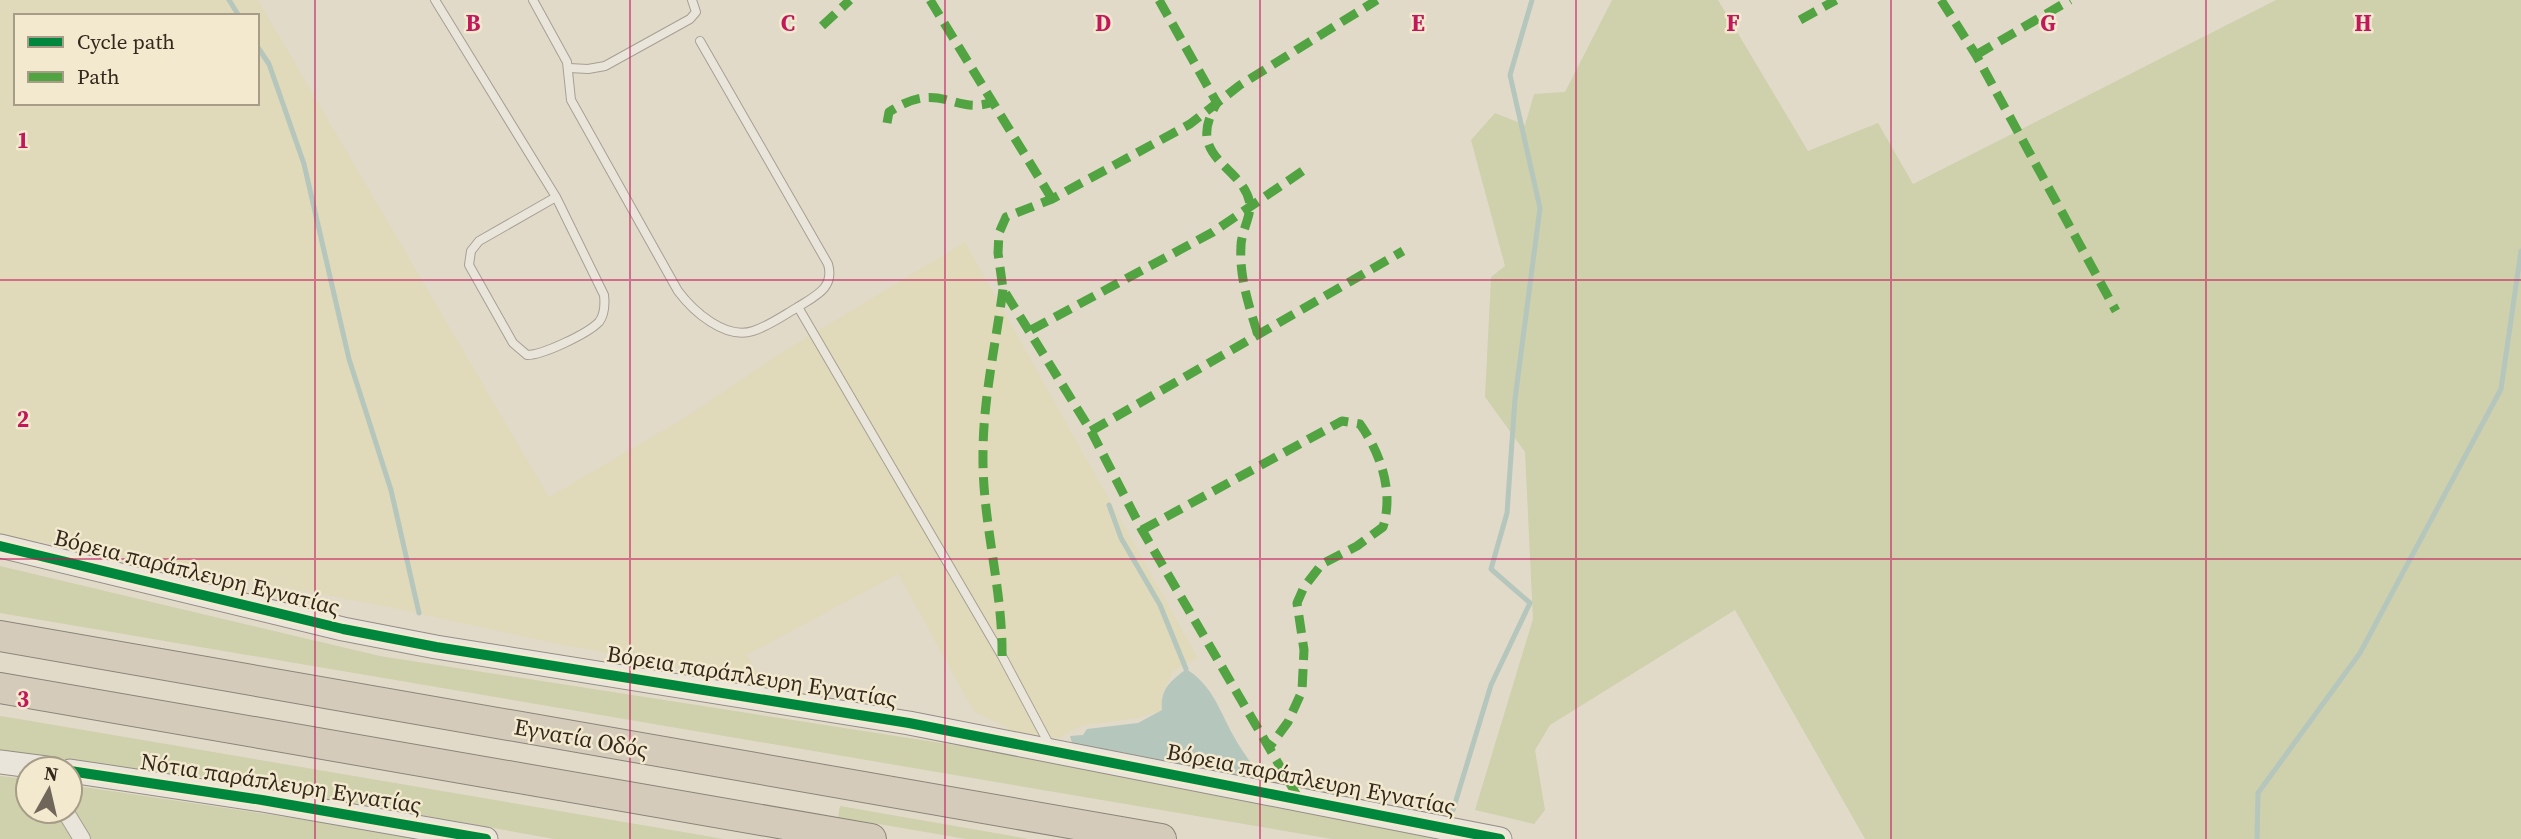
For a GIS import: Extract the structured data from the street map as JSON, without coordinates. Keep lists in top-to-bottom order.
{
  "streets": {
    "highway": ["Εγνατία Οδός"],
    "street": ["Βόρεια παράπλευρη Εγνατίας", "Νότια παράπλευρη Εγνατίας"]
  },
  "legend": ["Cycle path", "Path"],
  "north": "top",
  "grid": {
    "columns": [
      "B",
      "C",
      "D",
      "E",
      "F",
      "G",
      "H"
    ],
    "rows": ["1", "2", "3"]
  }
}
